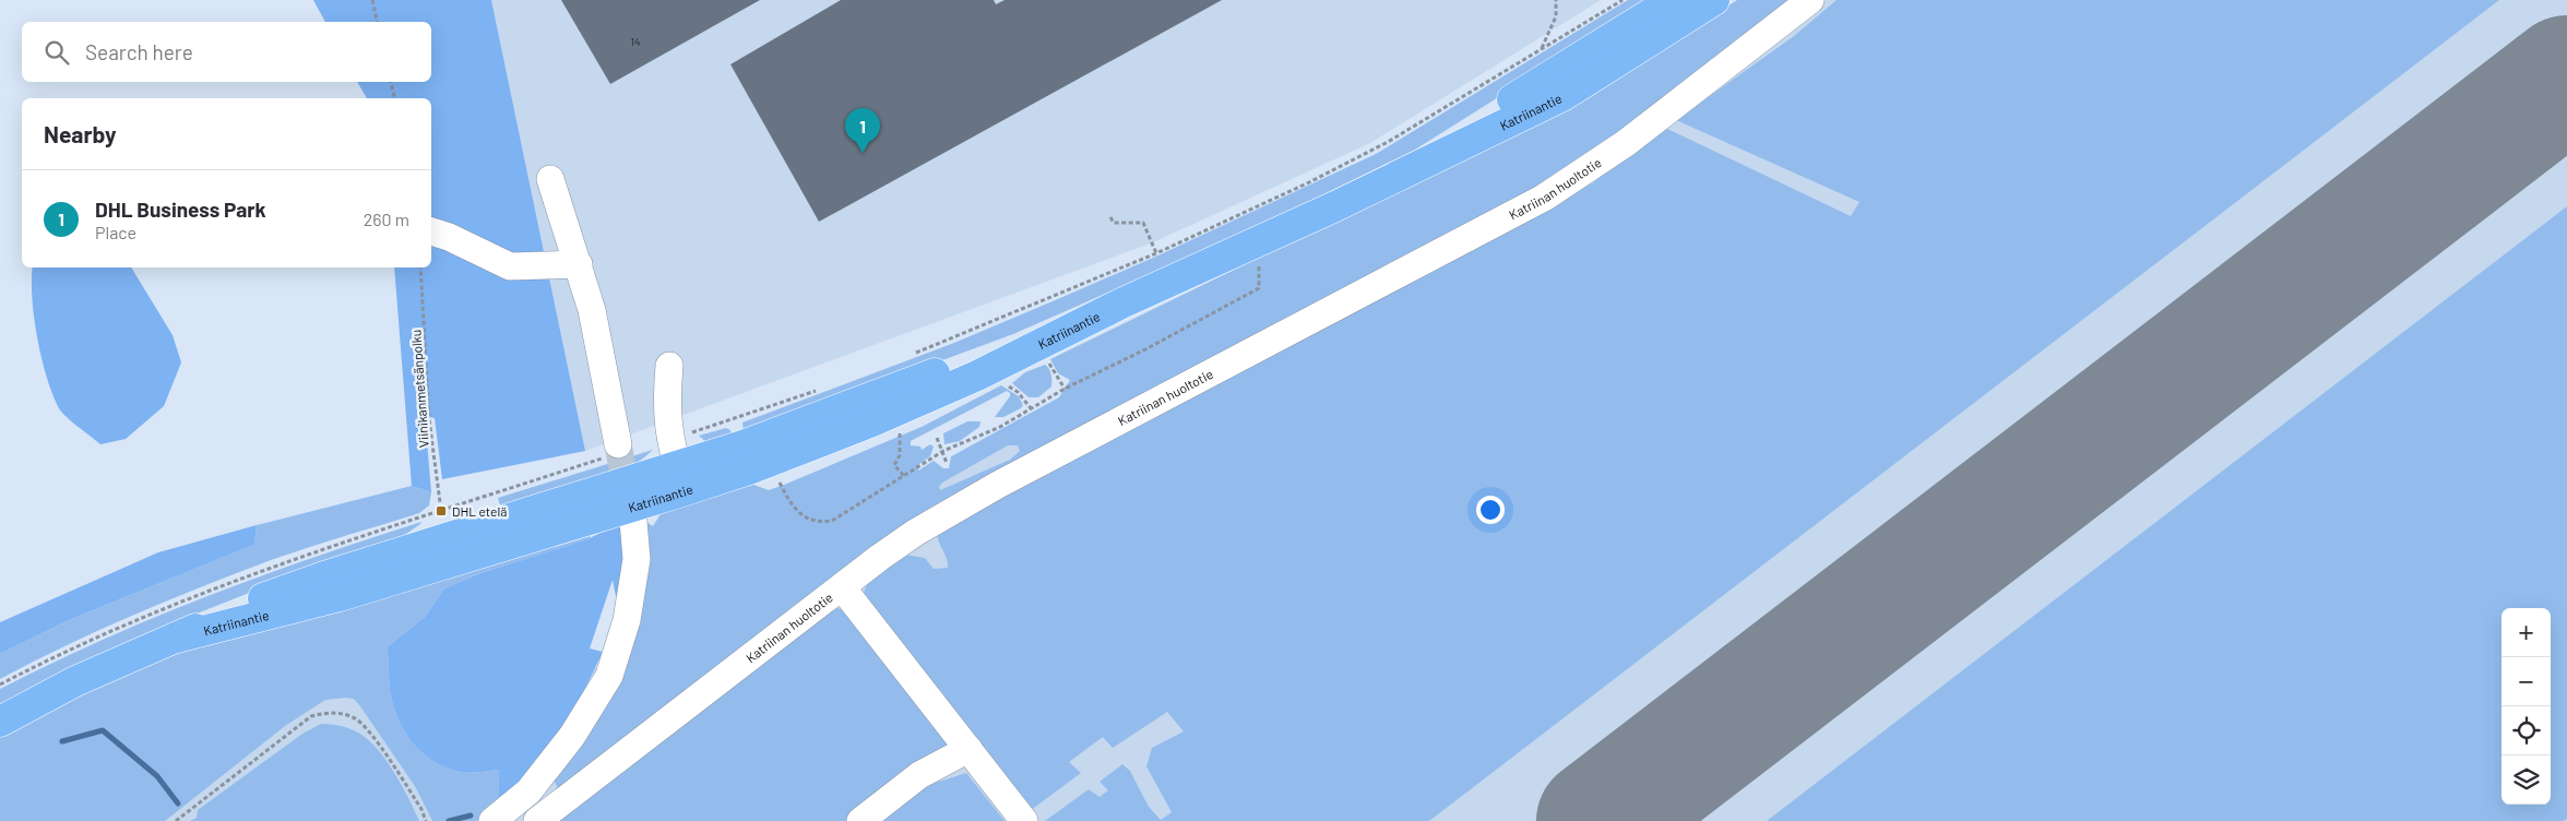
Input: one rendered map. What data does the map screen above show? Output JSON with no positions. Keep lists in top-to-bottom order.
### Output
{
  "streets": {
    "main road": ["Katriinantie"],
    "lane": ["Katriinan huoltotie"],
    "path": ["Viinikanmetsänpolku"]
  },
  "places": {
    "transit": ["DHL etelä"]
  },
  "house_numbers": ["14"],
  "page": {
    "search": "Search here",
    "heading": "Nearby",
    "pins": "1",
    "list": [
      {
        "mark": "1",
        "name": "DHL Business Park",
        "note": "Place",
        "value": "260 m"
      }
    ],
    "map_buttons": ["+", "−"]
  }
}
